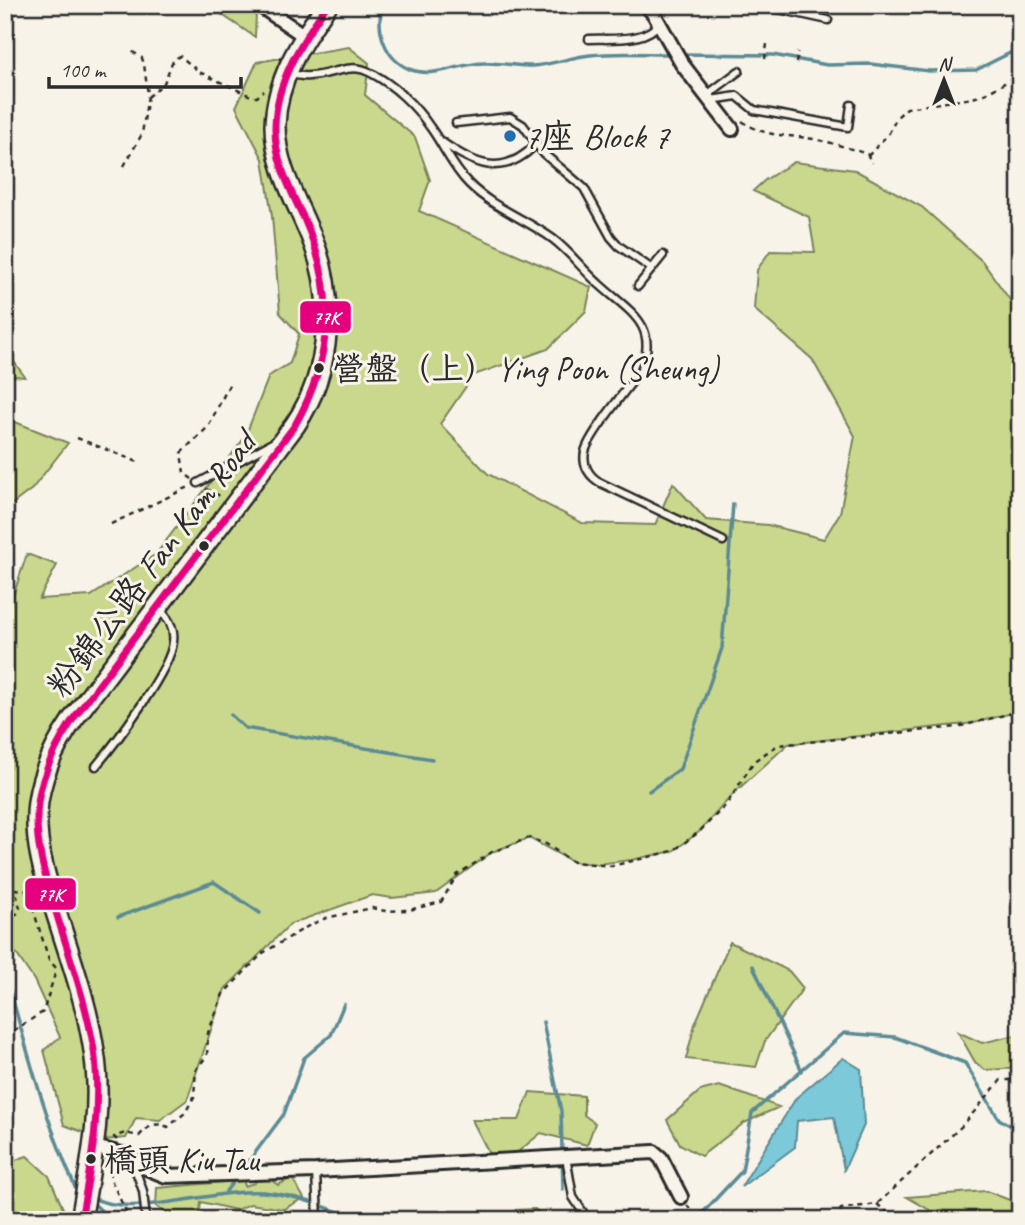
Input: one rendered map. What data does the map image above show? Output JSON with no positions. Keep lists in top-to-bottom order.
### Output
{
  "streets": {
    "main road": ["粉錦公路 Fan Kam Road"]
  },
  "places": ["7座 Block 7", "營盤（上）Ying Poon (Sheung)", "橋頭 Kiu Tau"],
  "lines": ["transit line 77K"],
  "scale_bar": "100 m",
  "north": "top"
}
